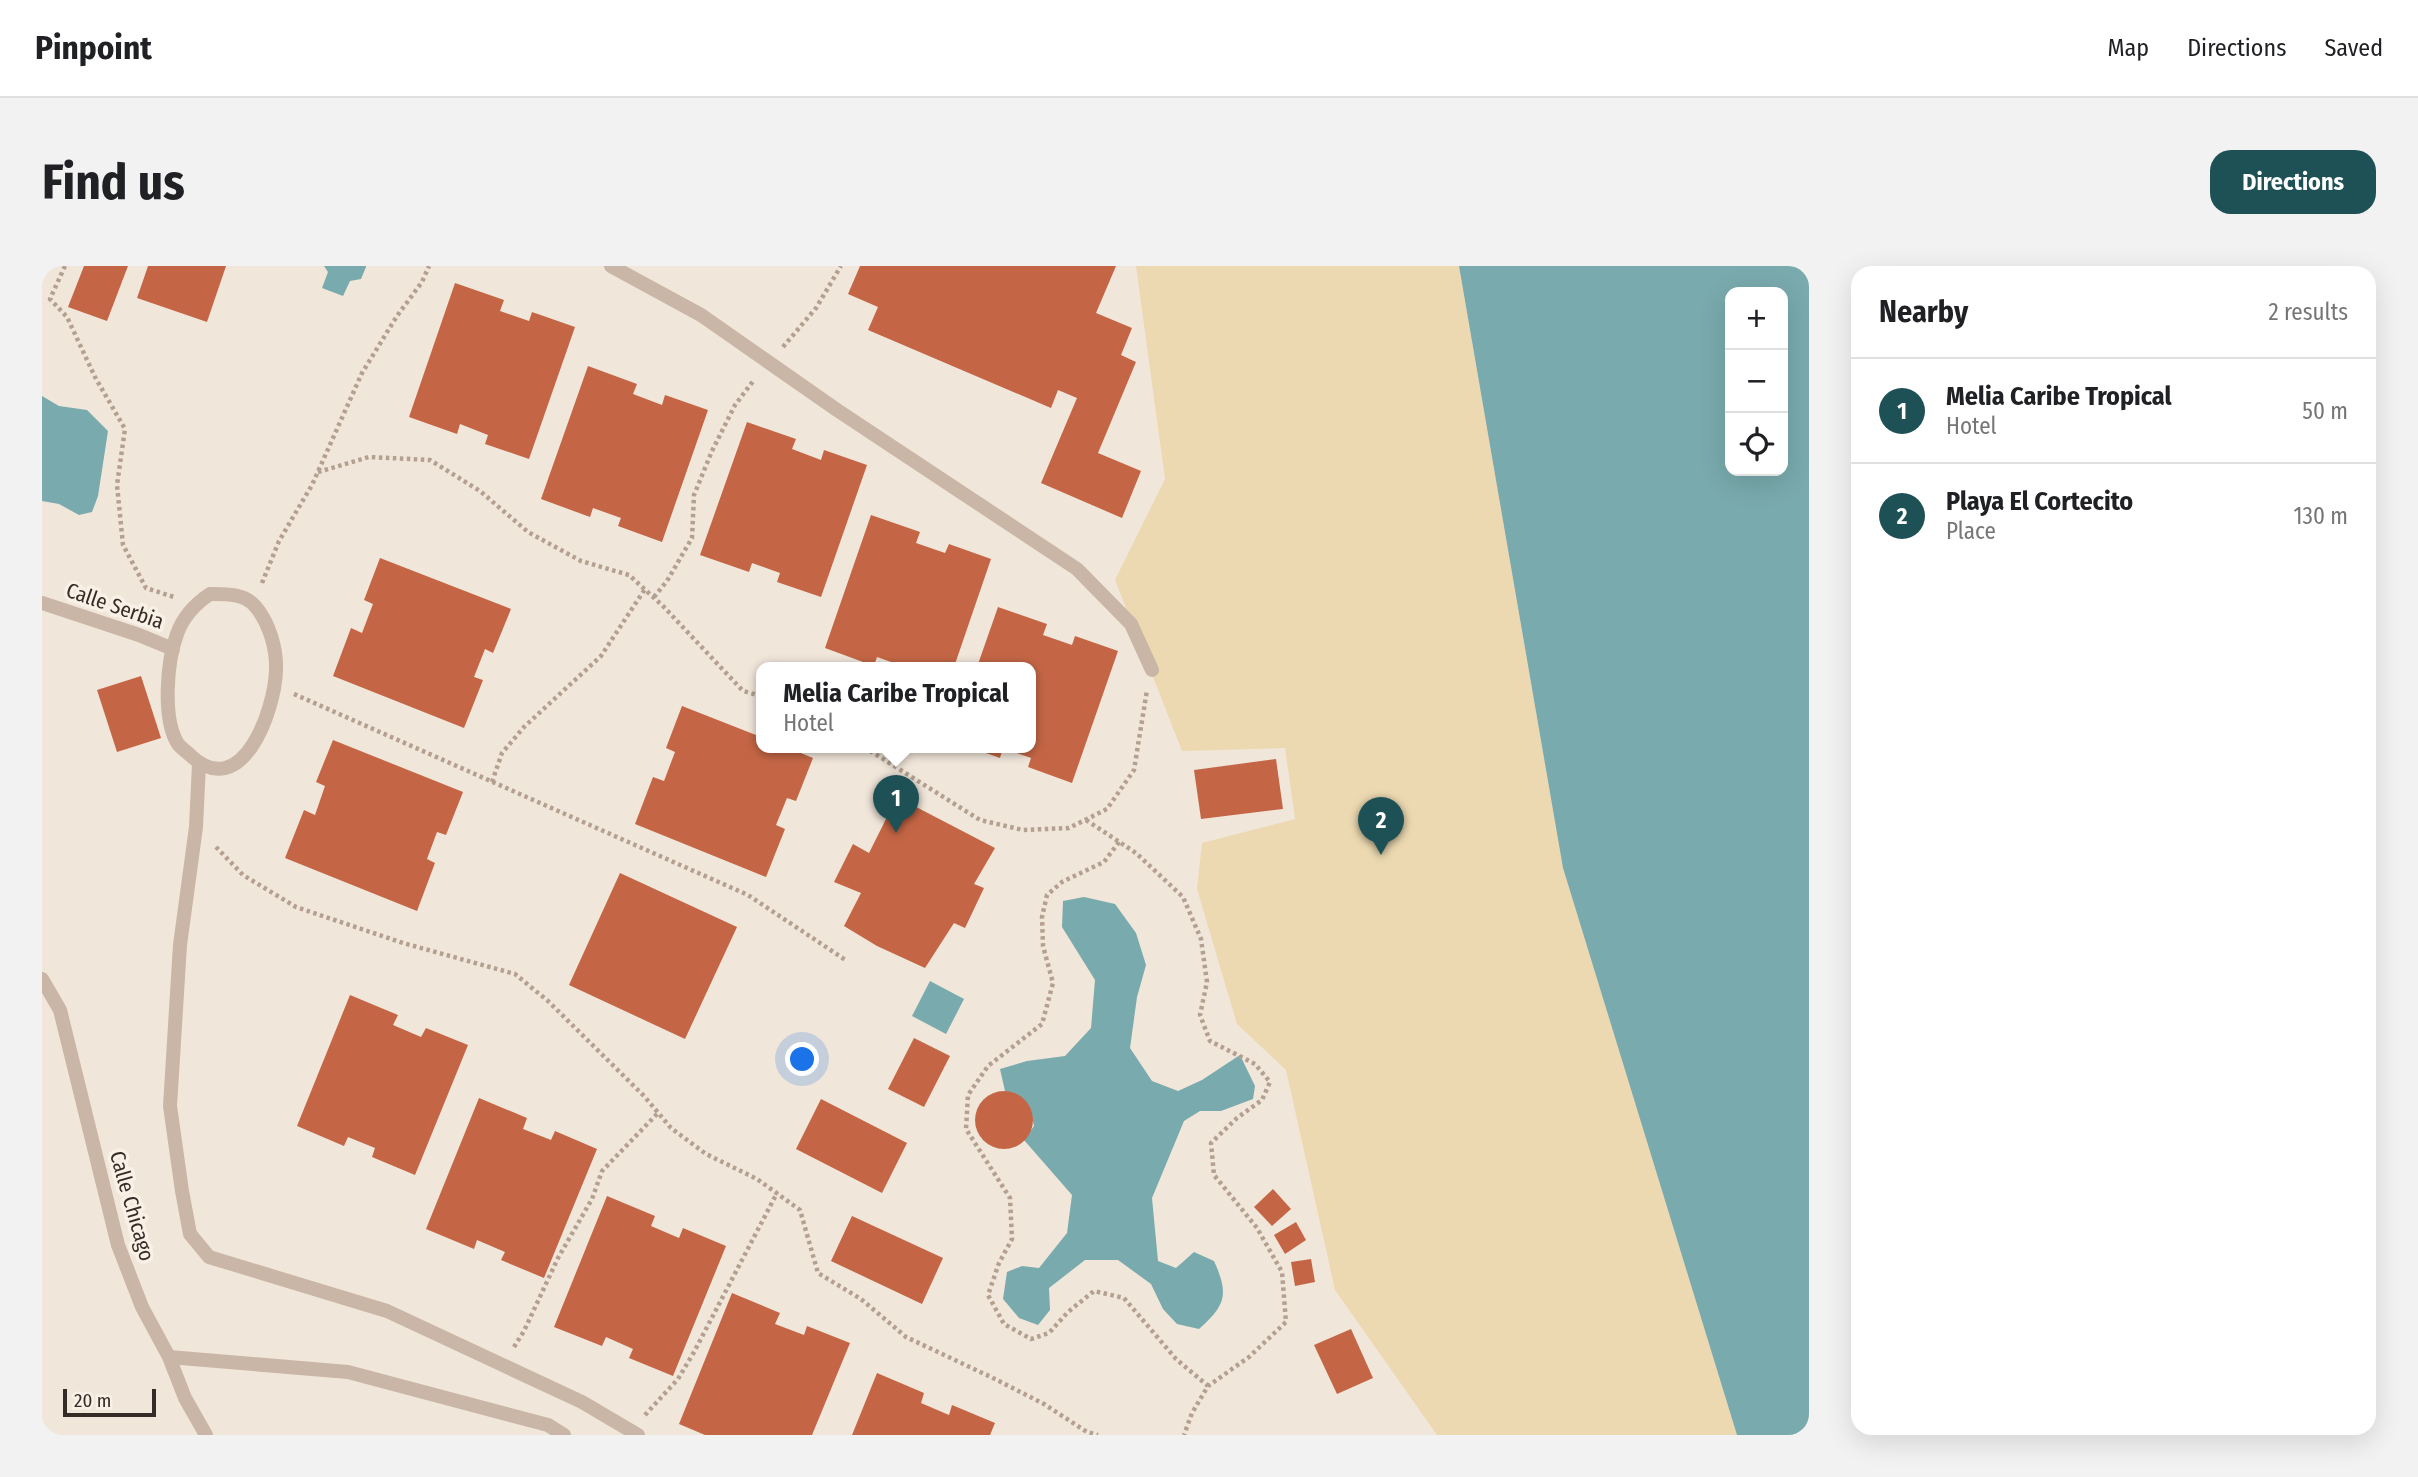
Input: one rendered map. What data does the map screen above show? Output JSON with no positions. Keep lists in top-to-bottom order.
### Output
{
  "streets": {
    "lane": ["Calle Serbia", "Calle Chicago"]
  },
  "scale_bar": "20 m",
  "page": {
    "header": "Pinpoint",
    "nav": ["Map", "Directions", "Saved"],
    "buttons": "Directions",
    "title": "Find us",
    "heading": ["Nearby", "2 results"],
    "map_buttons": ["+", "−"],
    "list": [
      {
        "mark": "1",
        "name": "Melia Caribe Tropical",
        "note": "Hotel",
        "value": "50 m"
      },
      {
        "mark": "2",
        "name": "Playa El Cortecito",
        "note": "Place",
        "value": "130 m"
      }
    ],
    "popup": ["Melia Caribe Tropical", "Hotel"],
    "pins": ["1", "2"],
    "scale": "20 m"
  }
}
